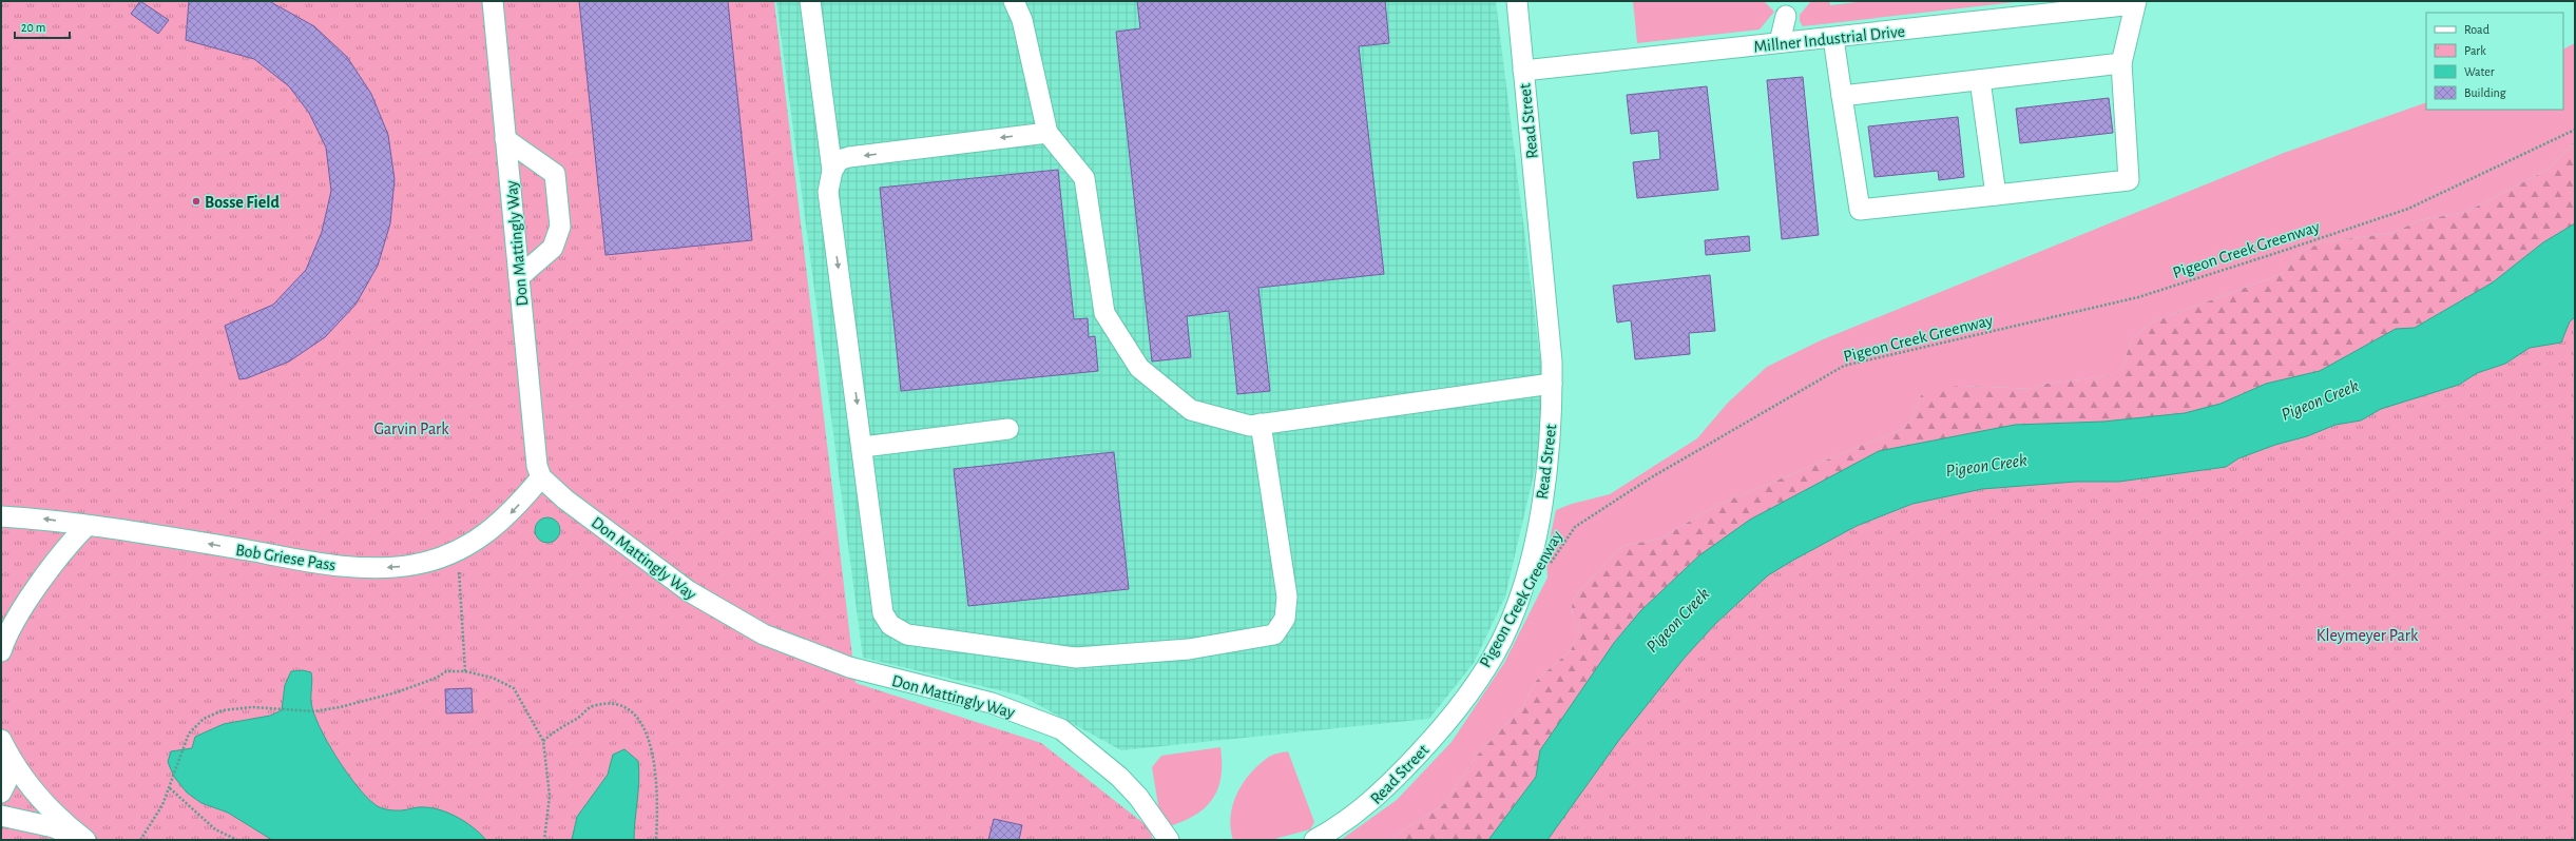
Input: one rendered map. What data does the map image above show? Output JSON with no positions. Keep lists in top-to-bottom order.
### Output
{
  "streets": {
    "street": [
      "Millner Industrial Drive",
      "Read Street",
      "Don Mattingly Way",
      "Bob Griese Pass"
    ],
    "path": ["Pigeon Creek Greenway"]
  },
  "crossings": [
    ["Millner Industrial Drive", "Read Street"],
    ["Don Mattingly Way", "Bob Griese Pass"]
  ],
  "one_way": ["Bob Griese Pass"],
  "water": ["Pigeon Creek"],
  "parks": ["Garvin Park", "Kleymeyer Park"],
  "places": ["Bosse Field"],
  "legend": [
    "Road",
    "Park",
    "Water",
    "Building"
  ],
  "scale_bar": "20 m"
}
